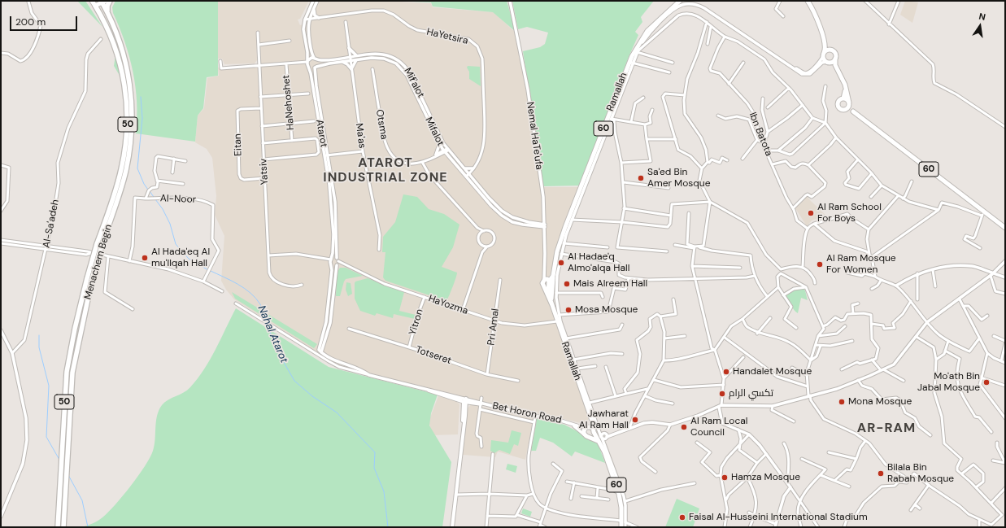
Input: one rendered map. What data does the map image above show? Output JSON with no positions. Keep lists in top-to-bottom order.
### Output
{
  "streets": {
    "highway": [
      "Ramallah",
      "50",
      "60",
      "Menachem Begin"
    ],
    "street": [
      "HaYetsira",
      "Mif'alot",
      "HaNehoshet",
      "Otsma",
      "Mifalot",
      "Atarot",
      "Ibn Batota",
      "Ma'as",
      "Nemal HaTe'ufa",
      "Eitan",
      "Yatsiv",
      "Al-Noor",
      "Al-Sa'adeh",
      "HaYozma",
      "Yitron",
      "Pri Amal",
      "Totseret",
      "Bet Horon Road"
    ]
  },
  "crossings": [
    ["HaYetsira", "Mifalot"],
    ["Mif'alot", "Otsma"],
    ["Mif'alot", "Mifalot"],
    ["Mif'alot", "Atarot"],
    ["Mif'alot", "Ma'as"],
    ["Ramallah", "60"],
    ["Ramallah", "Nemal HaTe'ufa"],
    ["Ramallah", "HaYozma"],
    ["Otsma", "Mifalot"],
    ["Mifalot", "Nemal HaTe'ufa"],
    ["Atarot", "HaYozma"],
    ["Eitan", "Yatsiv"],
    ["HaYozma", "Yitron"],
    ["HaYozma", "Pri Amal"],
    ["Yitron", "Totseret"],
    ["Pri Amal", "Totseret"]
  ],
  "districts": ["ATAROT INDUSTRIAL ZONE", "AR-RAM"],
  "water": ["Nahal Atarot"],
  "places": [
    "Sa'ed Bin Amer Mosque",
    "Al Ram School For Boys",
    "Al Hada'eq Al mu'llqah Hall",
    "Al Hadae'q Almo'alqa Hall",
    "Al Ram Mosque For Women",
    "Mais Alreem Hall",
    "Mosa Mosque",
    "Handalet Mosque",
    "Mo'ath Bin Jabal Mosque",
    "تكسي الرام",
    "Mona Mosque",
    "Jawharat Al Ram Hall",
    "Al Ram Local Council",
    "Bilala Bin Rabah Mosque",
    "Hamza Mosque",
    "Faisal Al-Husseini International Stadium"
  ],
  "scale_bar": "200 m",
  "north": "top"
}
